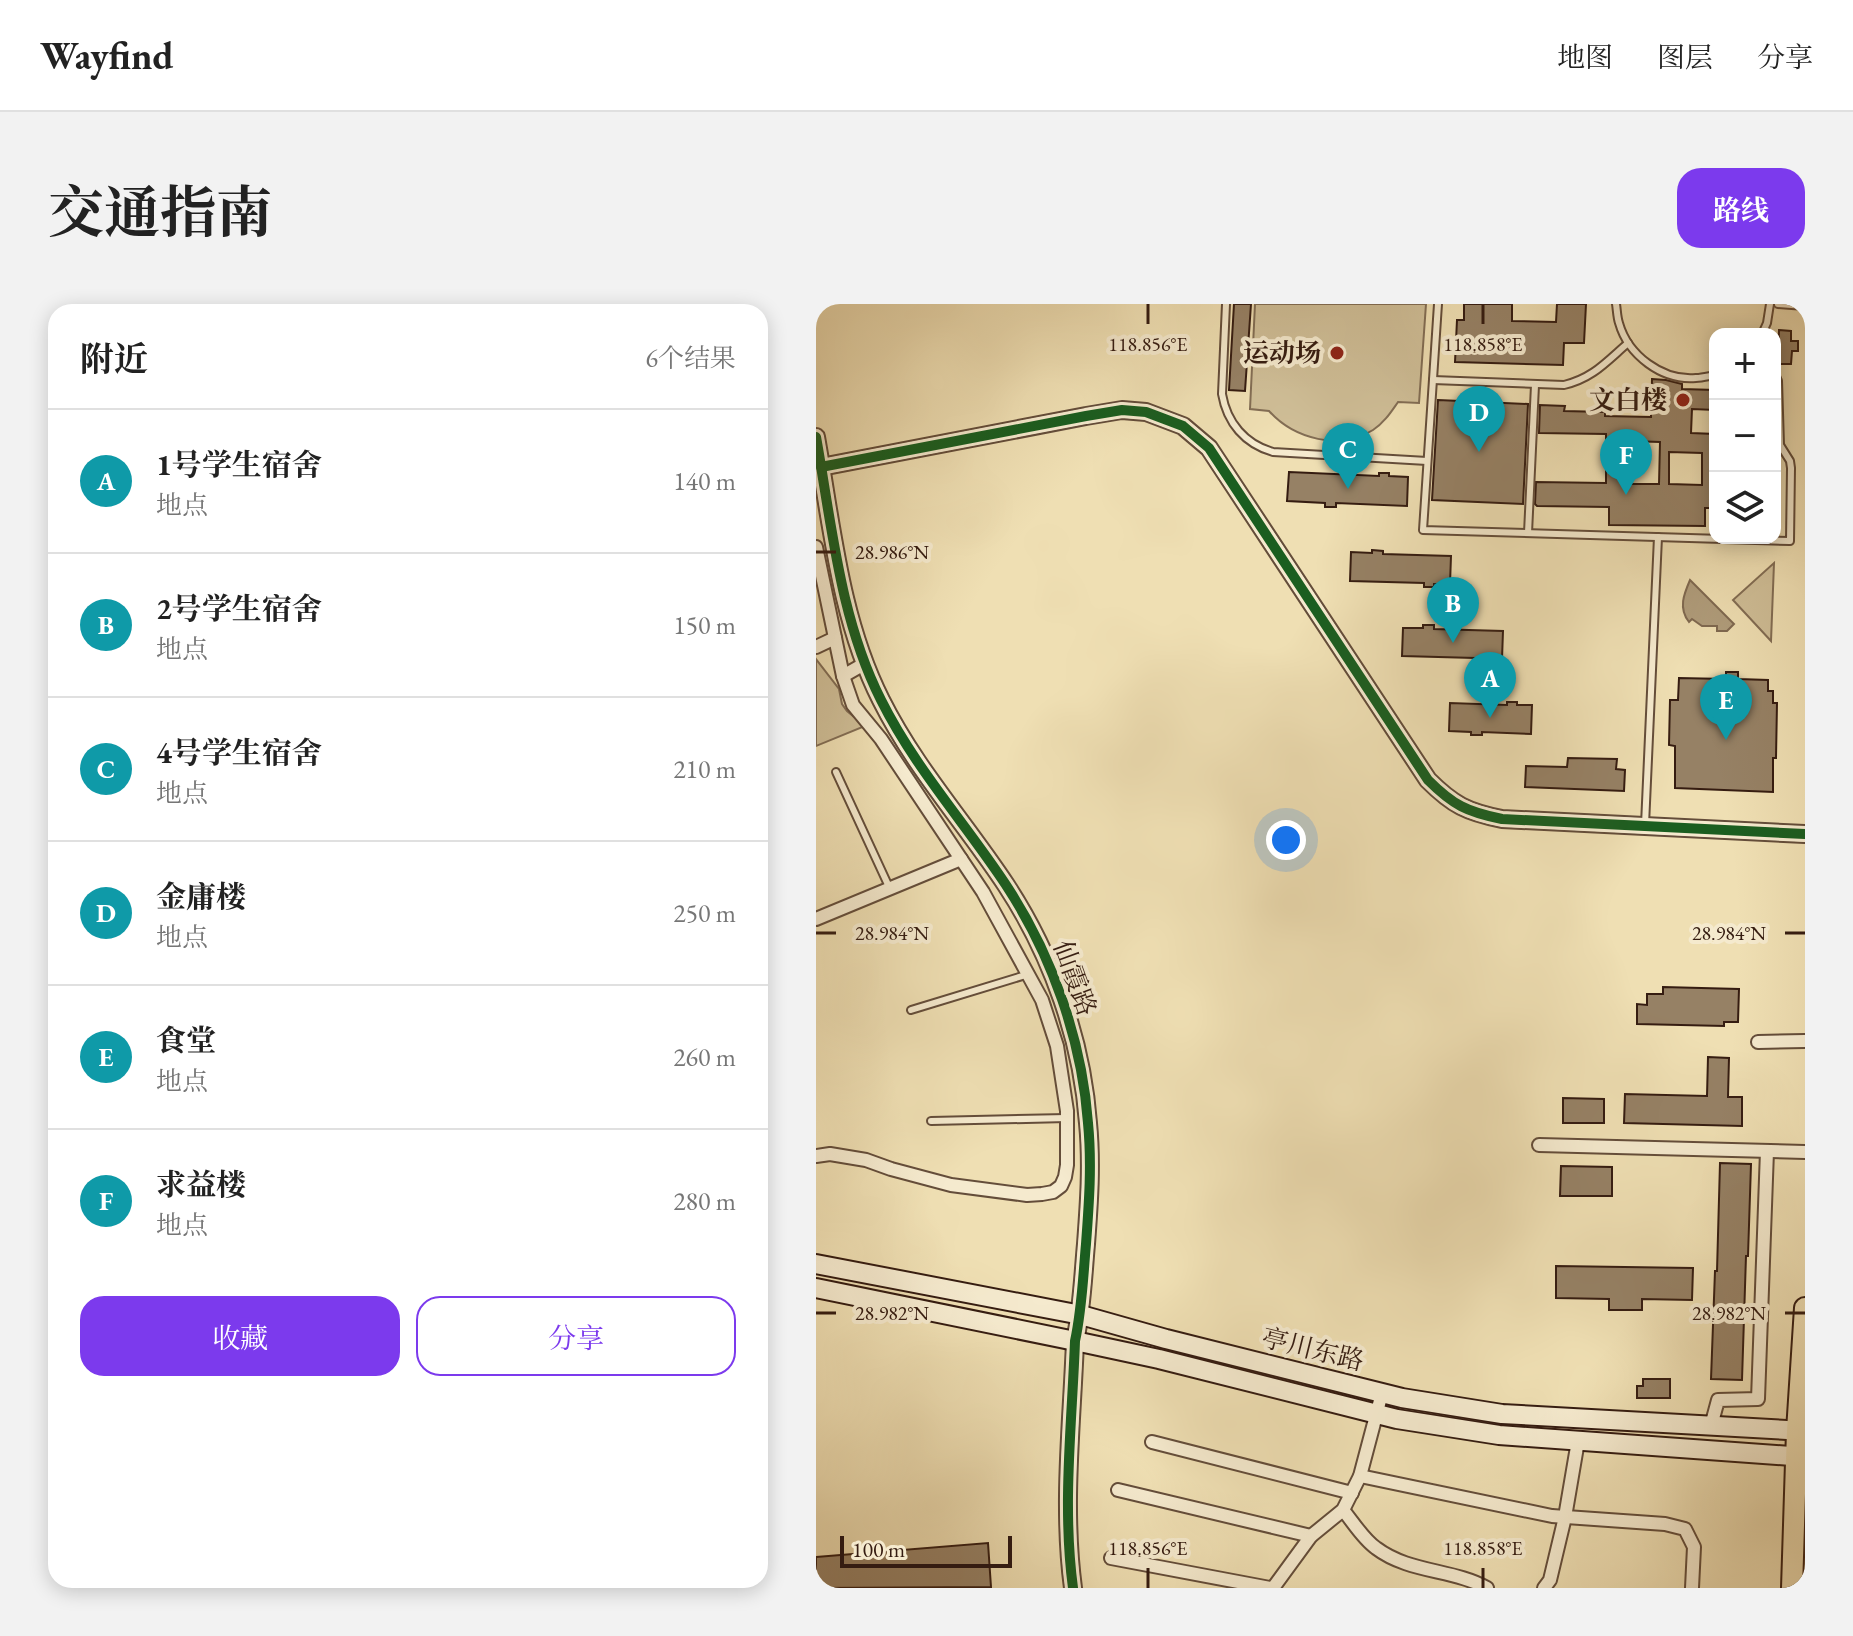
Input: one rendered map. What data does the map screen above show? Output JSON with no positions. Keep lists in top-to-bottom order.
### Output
{
  "streets": {
    "main road": ["亭川东路"],
    "street": ["仙霞路"]
  },
  "crossings": [
    ["仙霞路", "亭川东路"]
  ],
  "places": ["运动场", "文白楼"],
  "scale_bar": "100 m",
  "page": {
    "header": "Wayfind",
    "nav": ["地图", "图层", "分享"],
    "title": "交通指南",
    "buttons": [
      "路线",
      ["收藏", "分享"]
    ],
    "heading": ["附近", "6个结果"],
    "map_buttons": ["+", "−"],
    "pins": [
      "D",
      "C",
      "F",
      "B",
      "A",
      "E"
    ],
    "list": [
      {
        "mark": "A",
        "name": "1号学生宿舍",
        "note": "地点",
        "value": "140 m"
      },
      {
        "mark": "B",
        "name": "2号学生宿舍",
        "note": "地点",
        "value": "150 m"
      },
      {
        "mark": "C",
        "name": "4号学生宿舍",
        "note": "地点",
        "value": "210 m"
      },
      {
        "mark": "D",
        "name": "金庸楼",
        "note": "地点",
        "value": "250 m"
      },
      {
        "mark": "E",
        "name": "食堂",
        "note": "地点",
        "value": "260 m"
      },
      {
        "mark": "F",
        "name": "求益楼",
        "note": "地点",
        "value": "280 m"
      }
    ],
    "scale": "100 m"
  },
  "coordinates": [
    "118.856°E",
    "118.858°E",
    "28.986°N",
    "28.984°N",
    "28.982°N"
  ]
}
